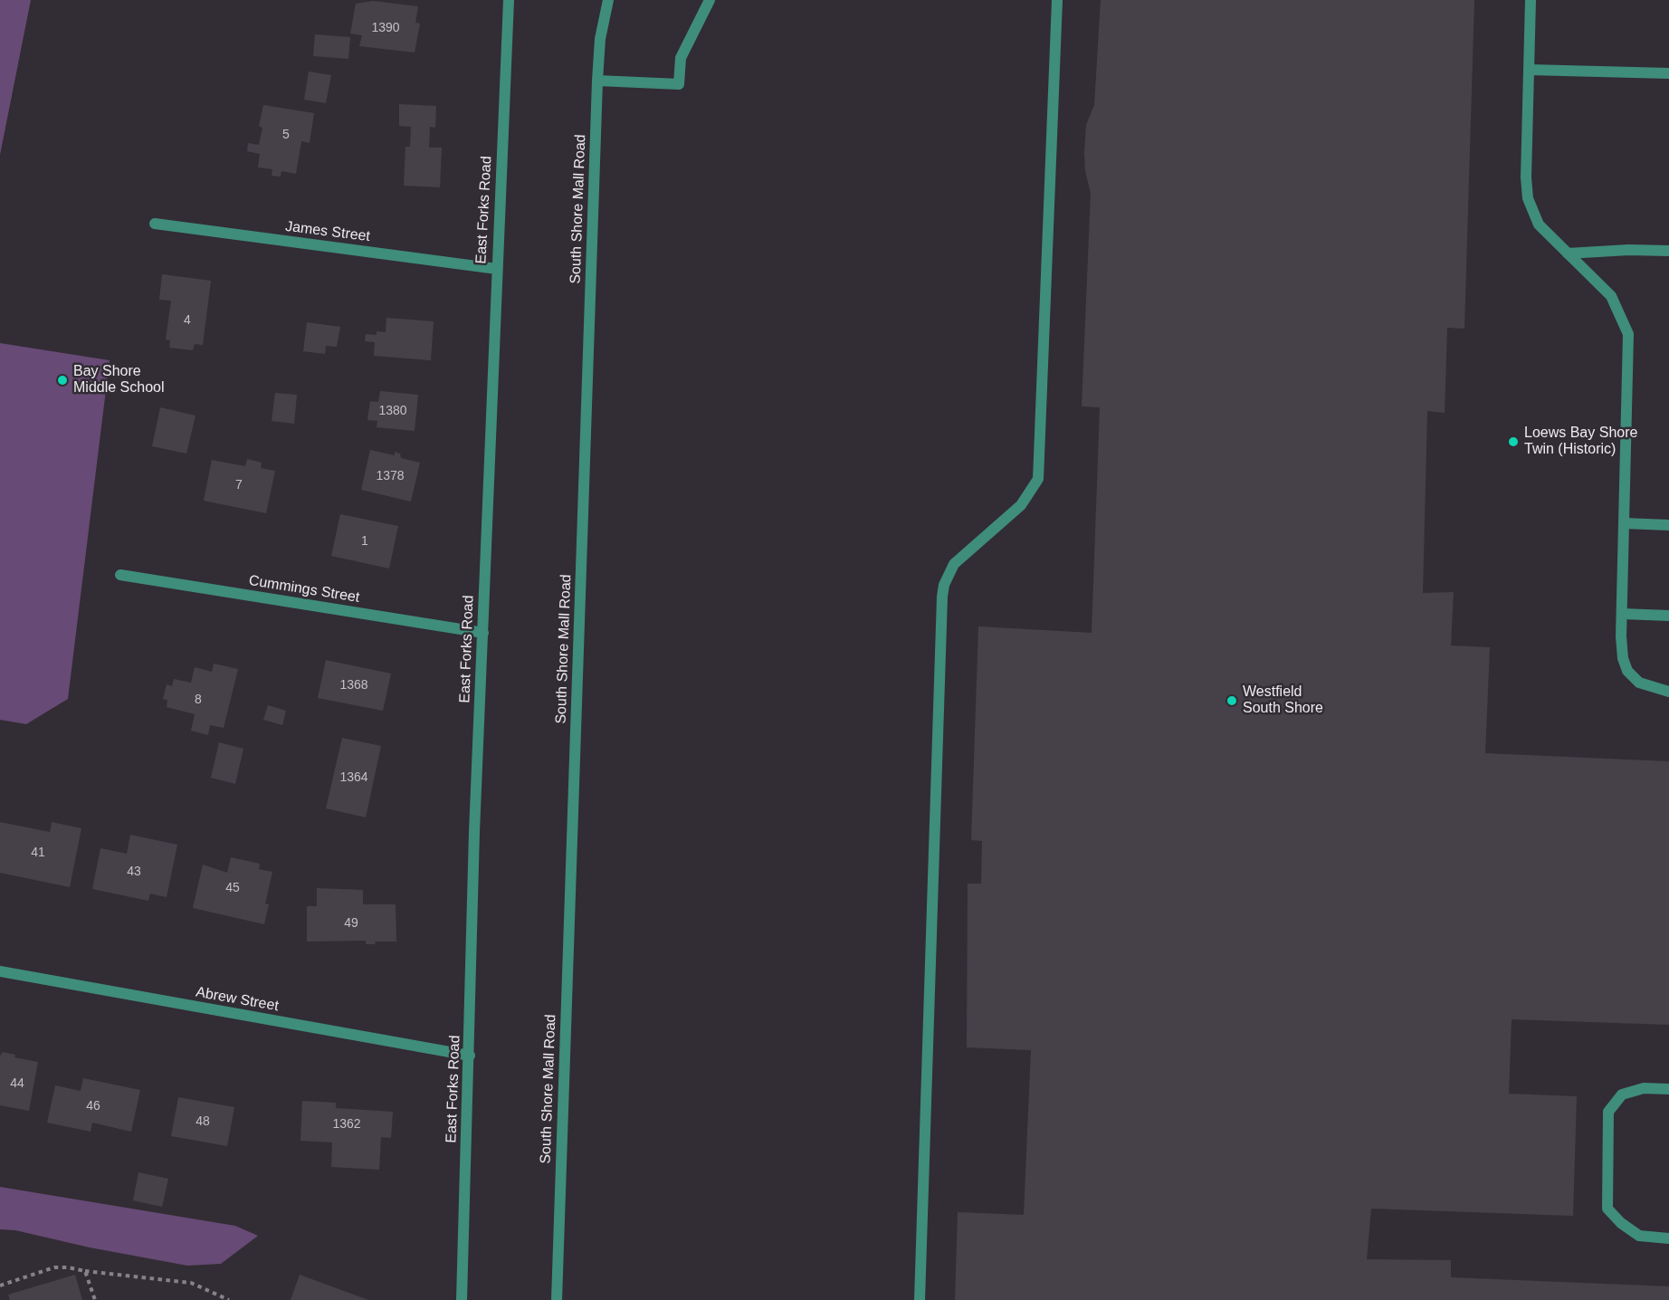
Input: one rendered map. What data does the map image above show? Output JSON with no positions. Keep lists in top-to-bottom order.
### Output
{
  "streets": {
    "street": [
      "South Shore Mall Road",
      "East Forks Road",
      "James Street",
      "Cummings Street",
      "Abrew Street"
    ]
  },
  "crossings": [
    ["East Forks Road", "James Street"],
    ["East Forks Road", "Cummings Street"],
    ["East Forks Road", "Abrew Street"]
  ],
  "places": ["Bay Shore Middle School", "Loews Bay Shore Twin (Historic)", "Westfield South Shore"],
  "house_numbers": [
    "1390",
    "5",
    "4",
    "1380",
    "1378",
    "7",
    "1",
    "1368",
    "8",
    "1364",
    "41",
    "43",
    "45",
    "49",
    "44",
    "46",
    "48",
    "1362"
  ]
}
